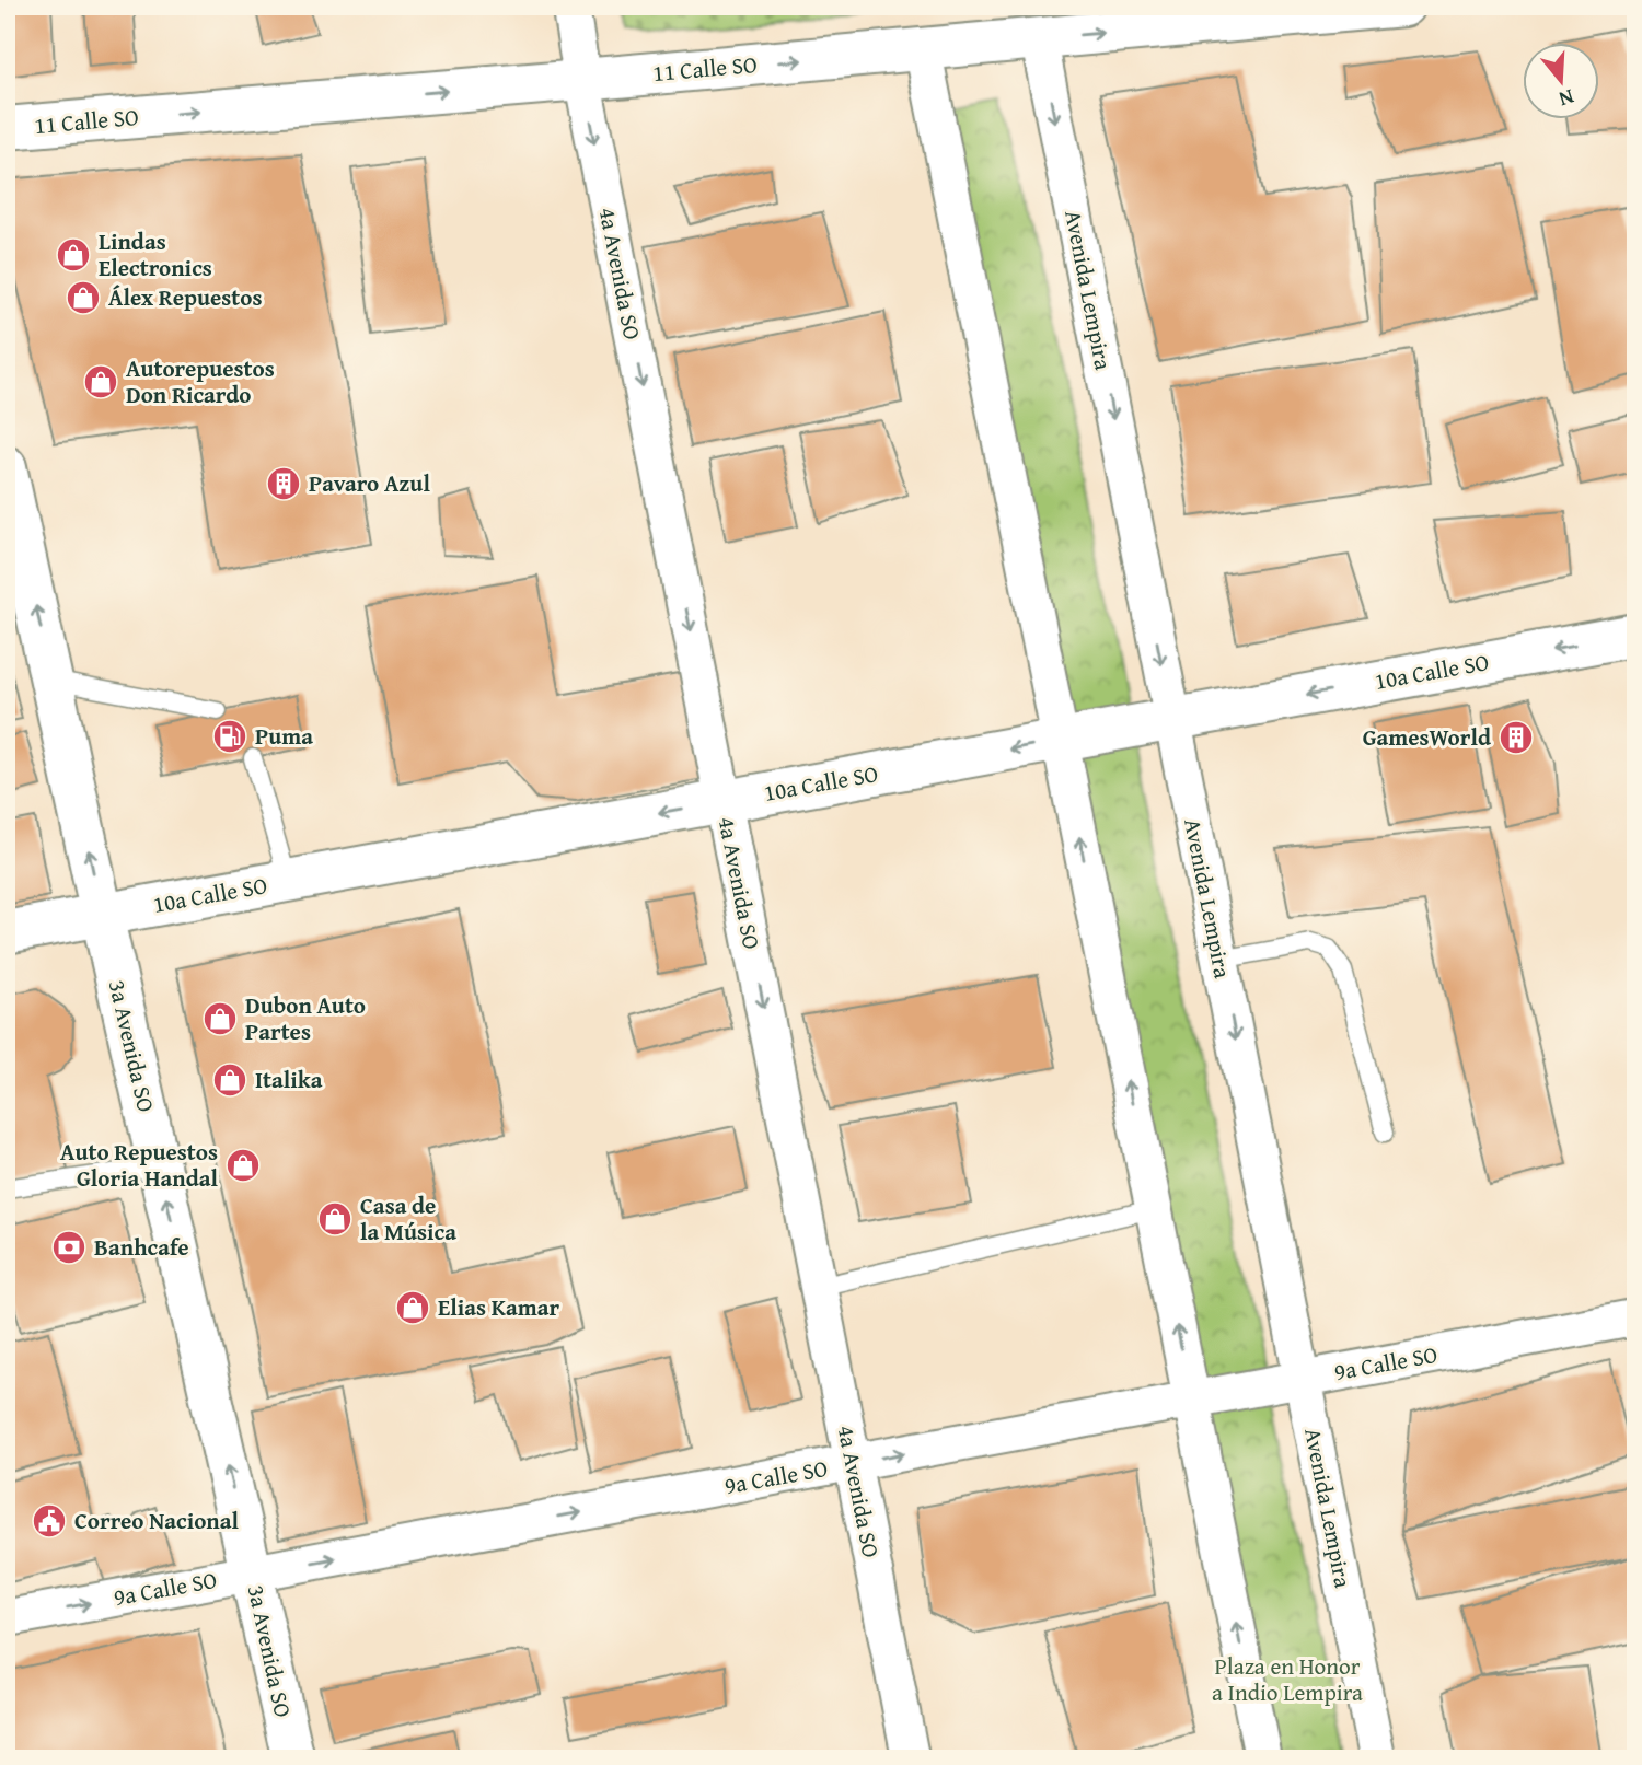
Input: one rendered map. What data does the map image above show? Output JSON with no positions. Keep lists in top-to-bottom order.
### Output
{
  "streets": {
    "street": [
      "11 Calle SO",
      "4a Avenida SO",
      "Avenida Lempira",
      "10a Calle SO",
      "3a Avenida SO",
      "9a Calle SO"
    ]
  },
  "crossings": [
    ["11 Calle SO", "4a Avenida SO"],
    ["11 Calle SO", "Avenida Lempira"],
    ["4a Avenida SO", "10a Calle SO"],
    ["4a Avenida SO", "9a Calle SO"],
    ["Avenida Lempira", "10a Calle SO"],
    ["Avenida Lempira", "9a Calle SO"],
    ["10a Calle SO", "3a Avenida SO"],
    ["3a Avenida SO", "9a Calle SO"]
  ],
  "one_way": [
    "11 Calle SO",
    "4a Avenida SO",
    "10a Calle SO",
    "3a Avenida SO",
    "9a Calle SO"
  ],
  "parks": ["Plaza en Honor a Indio Lempira"],
  "places": {
    "shop": [
      "Lindas Electronics",
      "Álex Repuestos",
      "Autorepuestos Don Ricardo",
      "Dubon Auto Partes",
      "Italika",
      "Auto Repuestos Gloria Handal",
      "Casa de la Música",
      "Elias Kamar"
    ],
    "building": ["Pavaro Azul", "GamesWorld"],
    "fuel station": ["Puma"],
    "bank": ["Banhcafe"],
    "public building": ["Correo Nacional"]
  },
  "north": "bottom"
}
